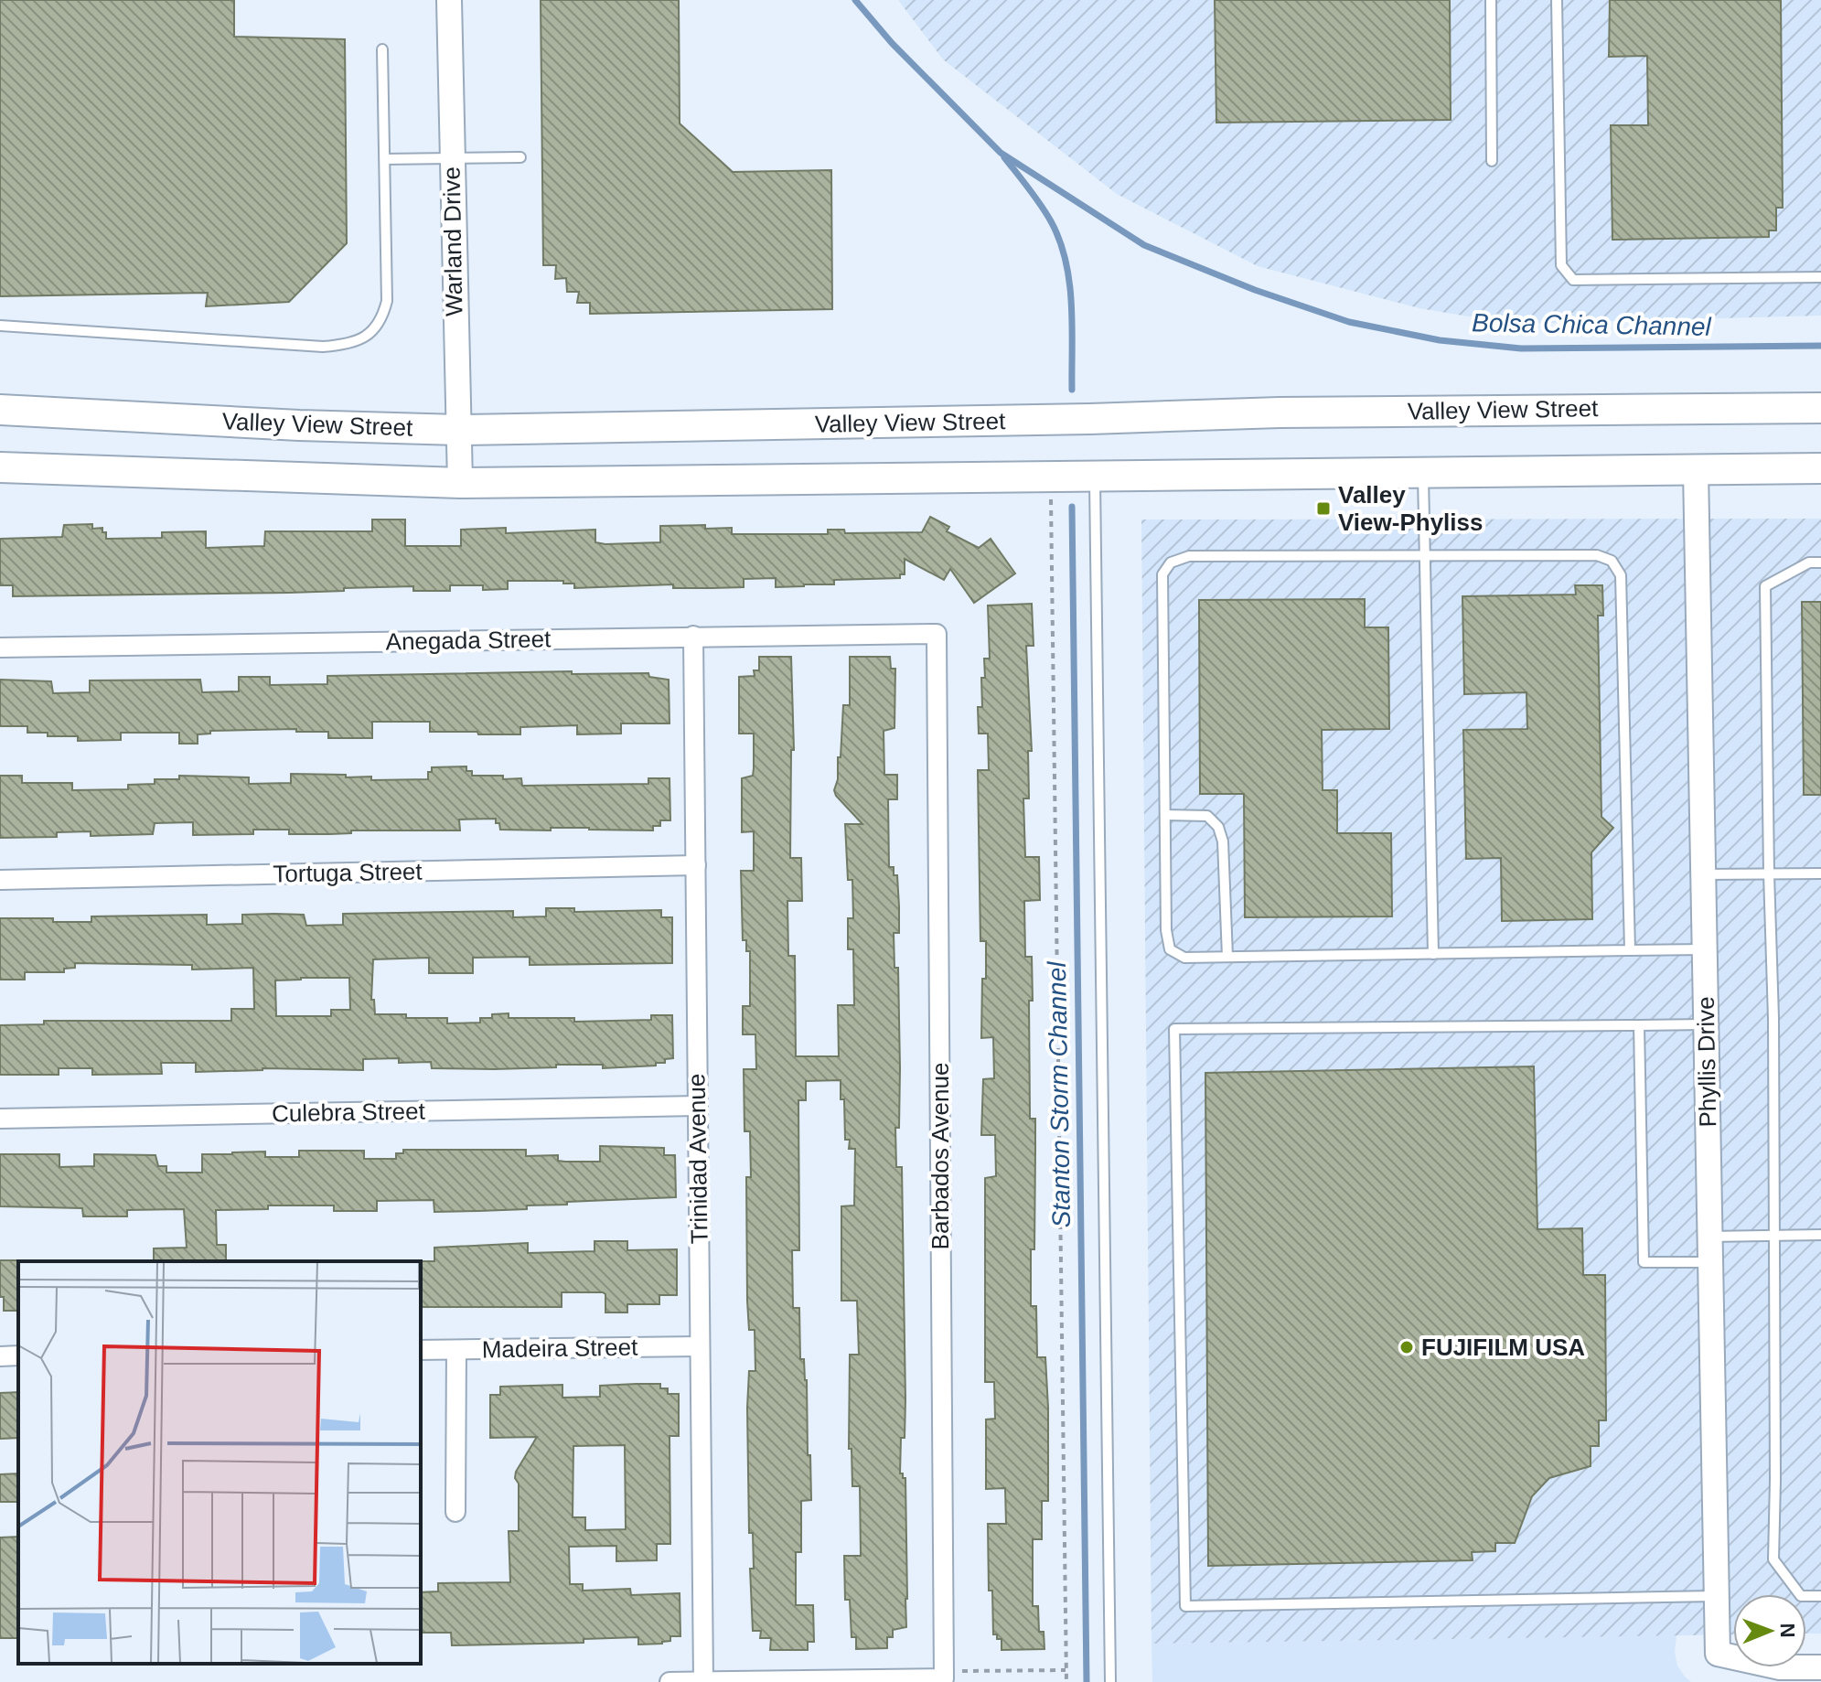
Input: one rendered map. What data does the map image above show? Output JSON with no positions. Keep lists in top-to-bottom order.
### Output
{
  "streets": {
    "main road": ["Valley View Street"],
    "street": [
      "Warland Drive",
      "Anegada Street",
      "Tortuga Street",
      "Phyllis Drive",
      "Culebra Street",
      "Barbados Avenue",
      "Trinidad Avenue",
      "Madeira Street"
    ]
  },
  "crossings": [
    ["Warland Drive", "Valley View Street"],
    ["Anegada Street", "Barbados Avenue"],
    ["Anegada Street", "Trinidad Avenue"],
    ["Tortuga Street", "Trinidad Avenue"],
    ["Culebra Street", "Trinidad Avenue"],
    ["Trinidad Avenue", "Madeira Street"]
  ],
  "water": ["Bolsa Chica Channel", "Stanton Storm Channel"],
  "places": {
    "transit": ["Valley View-Phyliss"],
    "other": ["FUJIFILM USA"]
  },
  "north": "right"
}
